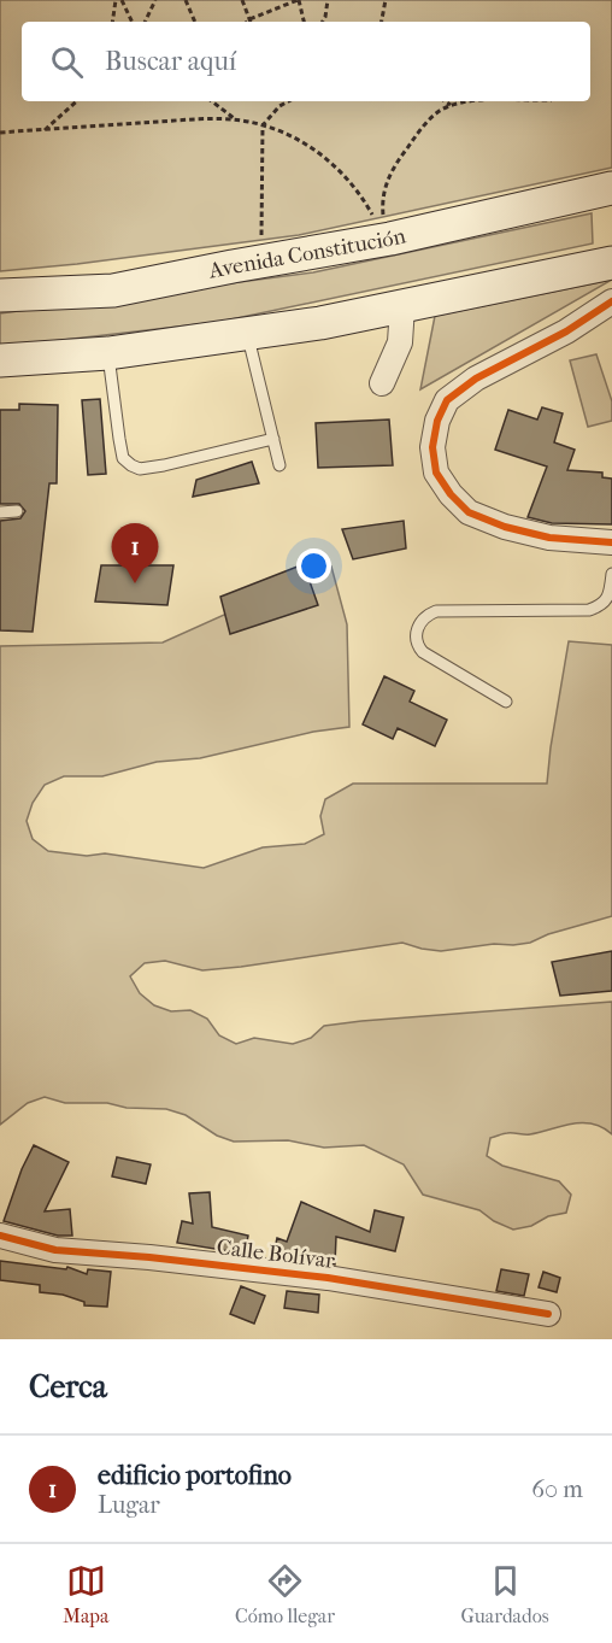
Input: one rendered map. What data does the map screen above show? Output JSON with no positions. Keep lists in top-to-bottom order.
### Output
{
  "streets": {
    "main road": ["Avenida Constitución"],
    "street": ["Calle Bolívar"]
  },
  "page": {
    "search": "Buscar aquí",
    "pins": "1",
    "heading": "Cerca",
    "list": [
      {
        "mark": "1",
        "name": "edificio portofino",
        "note": "Lugar",
        "value": "60 m"
      }
    ],
    "nav": ["Mapa", "Cómo llegar", "Guardados"]
  }
}
